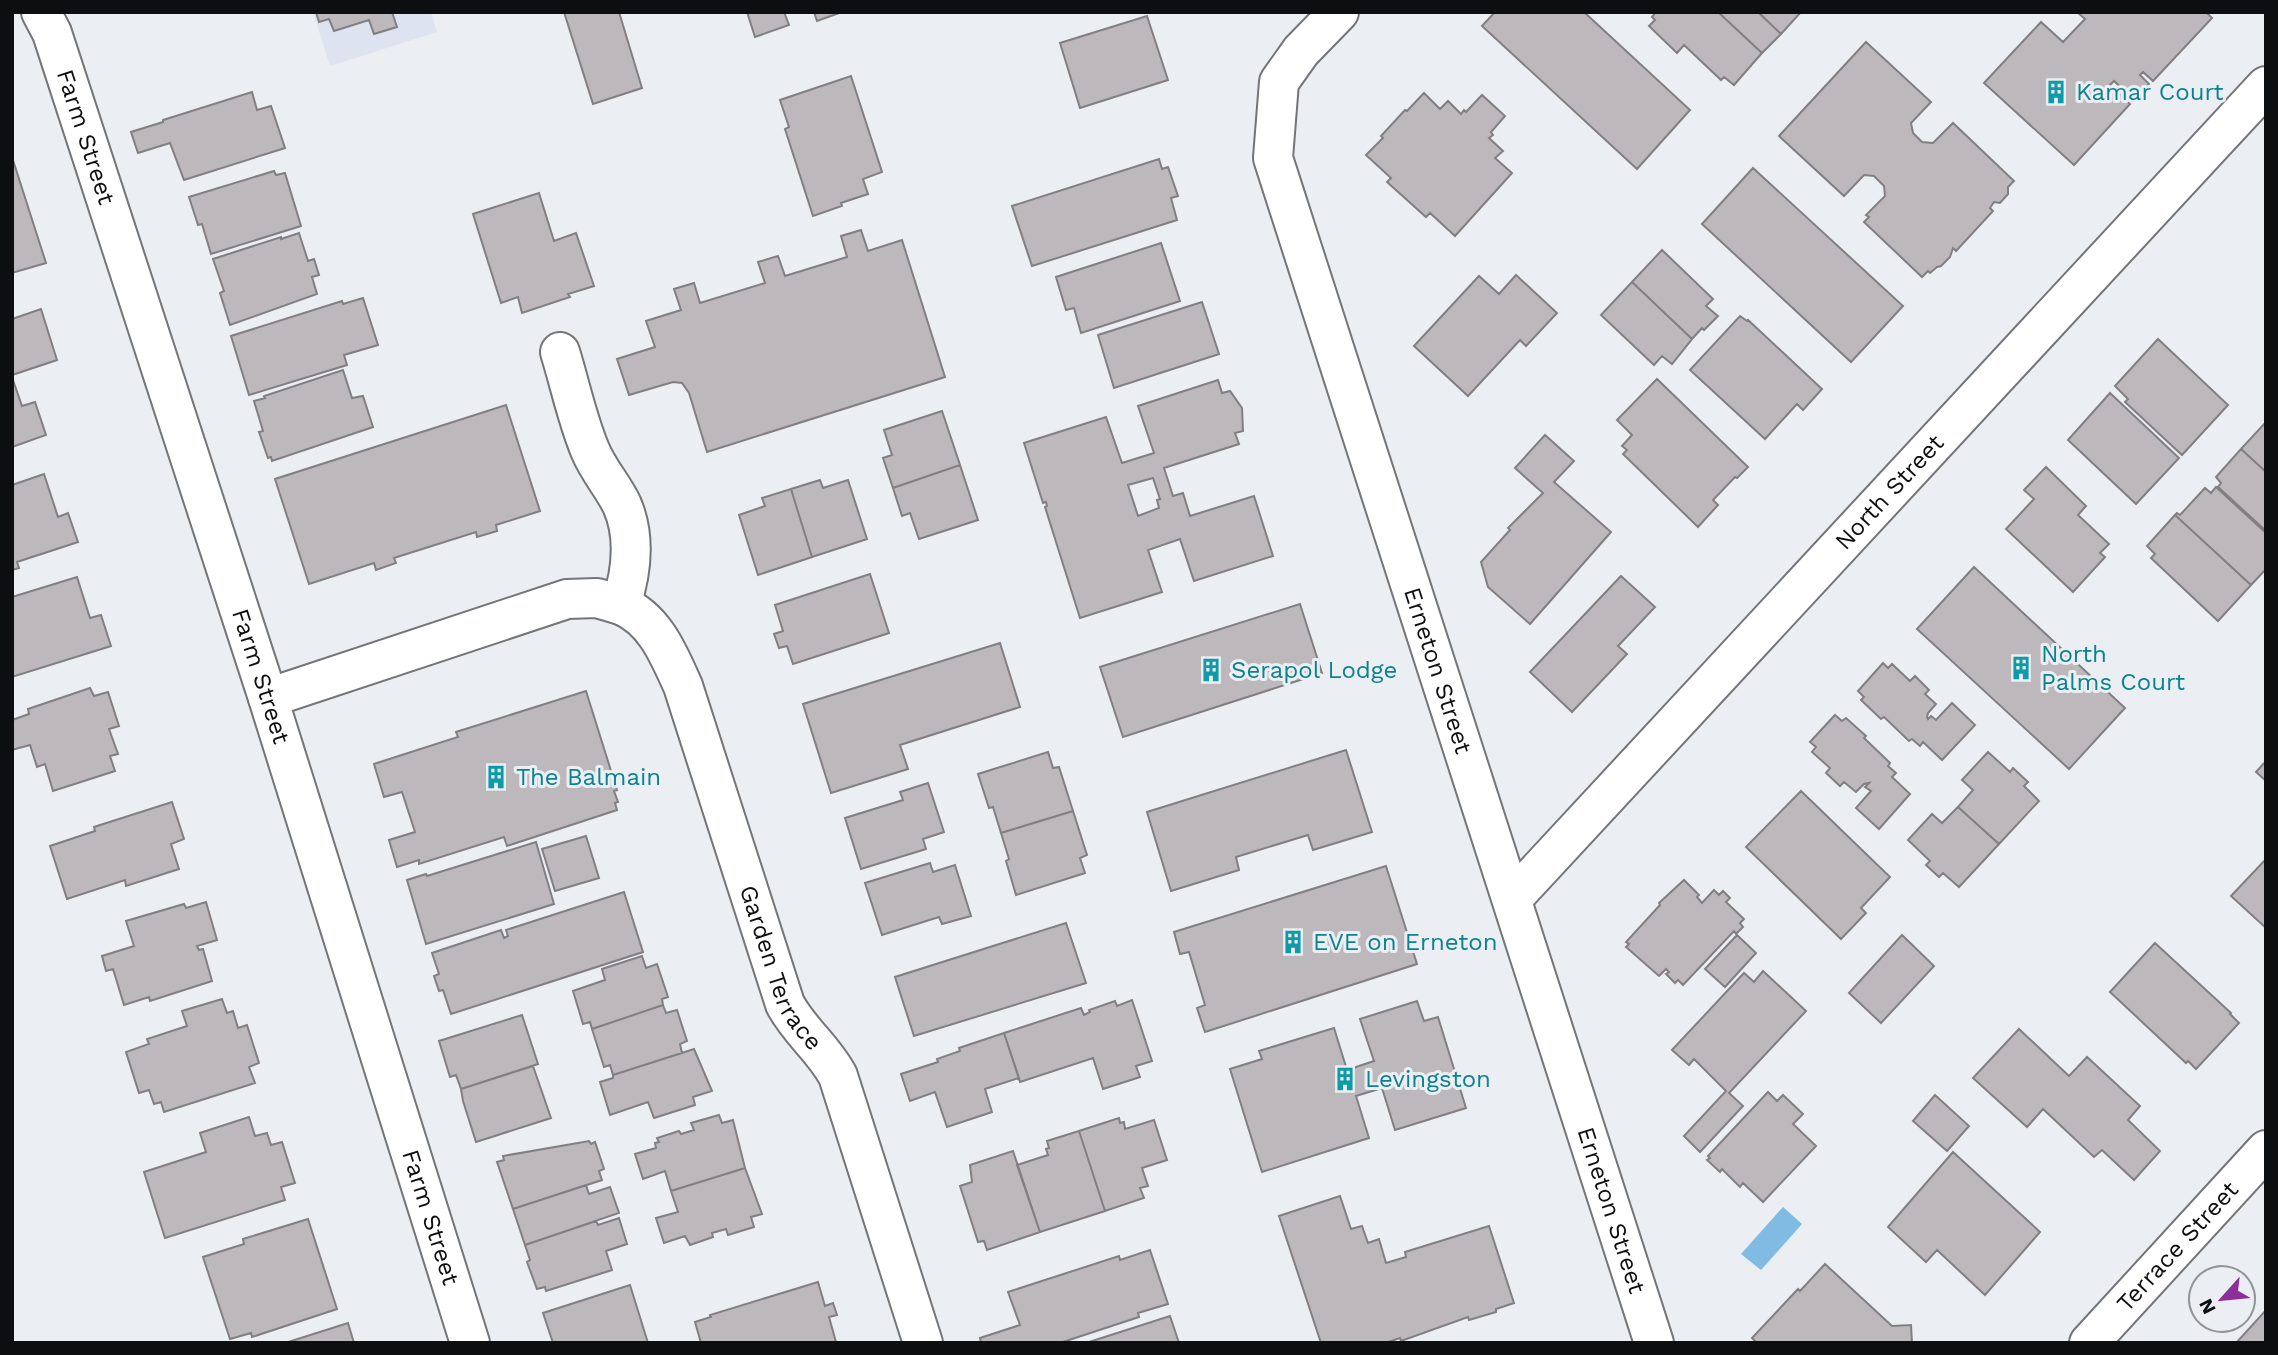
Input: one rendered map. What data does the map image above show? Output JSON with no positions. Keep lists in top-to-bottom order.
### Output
{
  "streets": {
    "street": [
      "Farm Street",
      "North Street",
      "Erneton Street",
      "Garden Terrace",
      "Terrace Street"
    ]
  },
  "crossings": [
    ["Farm Street", "Garden Terrace"],
    ["North Street", "Erneton Street"]
  ],
  "places": {
    "building": [
      "Kamar Court",
      "North Palms Court",
      "Serapol Lodge",
      "The Balmain",
      "EVE on Erneton",
      "Levingston"
    ]
  },
  "north": "bottom left"
}
